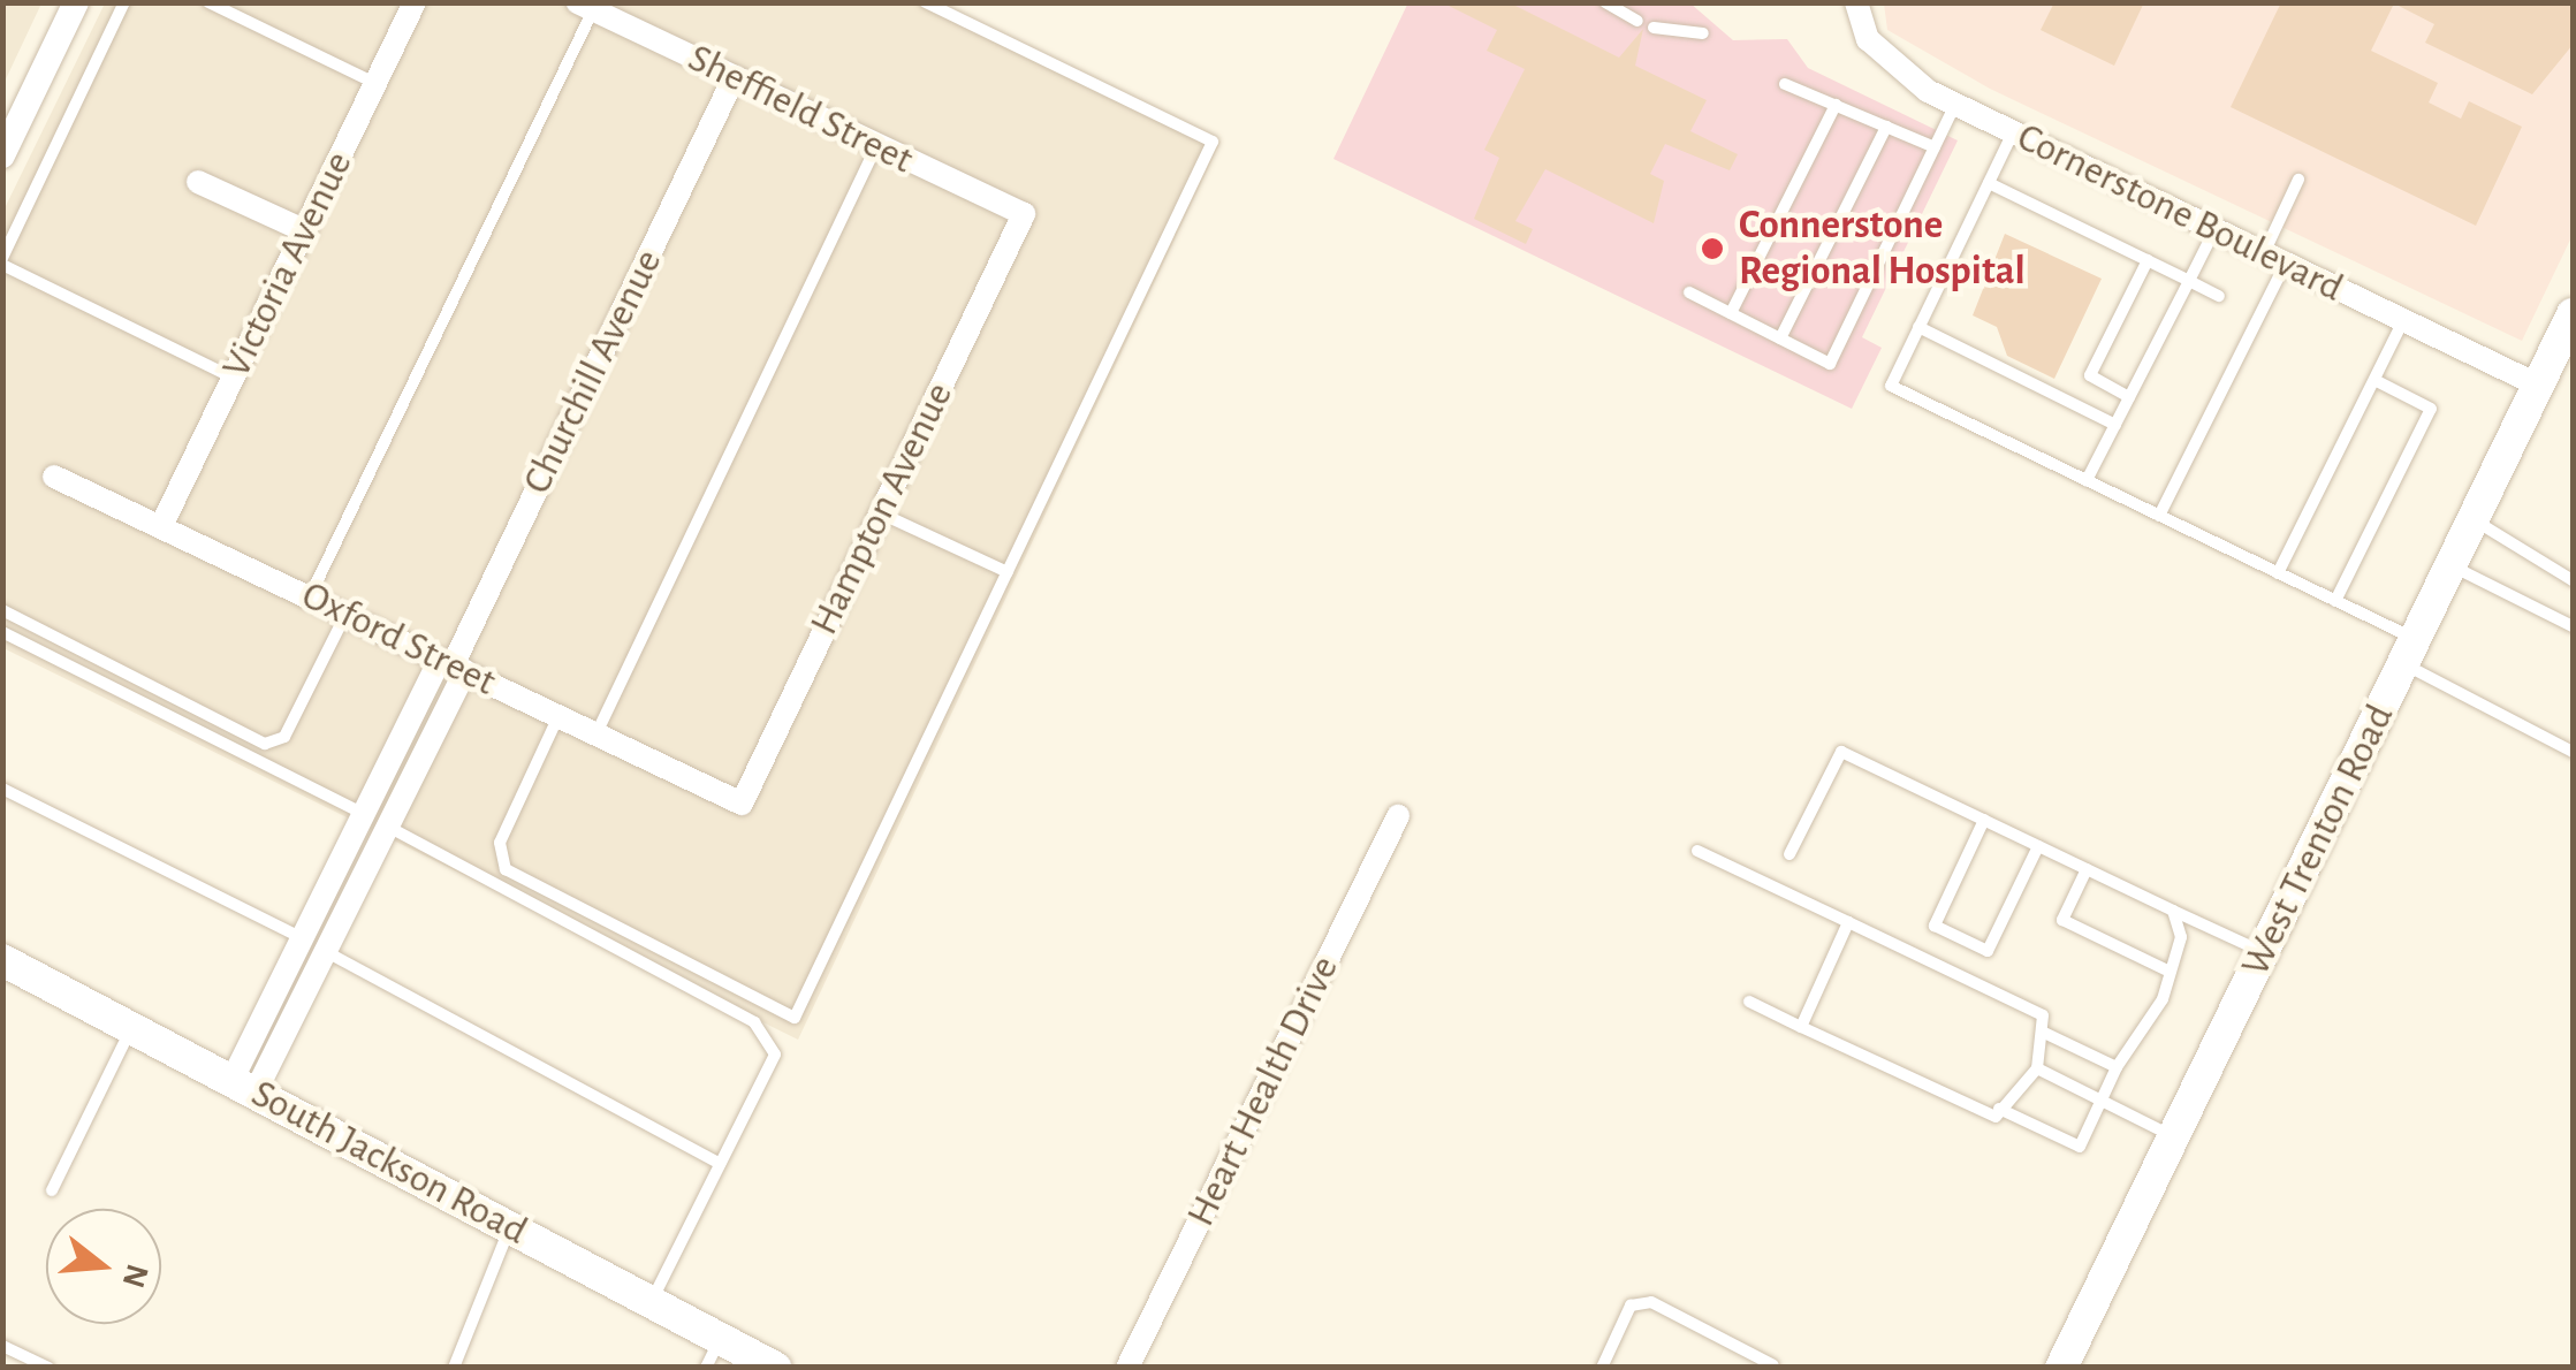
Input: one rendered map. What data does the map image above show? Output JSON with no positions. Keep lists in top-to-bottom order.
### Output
{
  "streets": {
    "main road": ["West Trenton Road", "South Jackson Road"],
    "street": [
      "Sheffield Street",
      "Cornerstone Boulevard",
      "Victoria Avenue",
      "Churchill Avenue",
      "Hampton Avenue",
      "Oxford Street",
      "Heart Health Drive"
    ]
  },
  "crossings": [
    ["Sheffield Street", "Churchill Avenue"],
    ["Sheffield Street", "Hampton Avenue"],
    ["Cornerstone Boulevard", "West Trenton Road"],
    ["Victoria Avenue", "Oxford Street"],
    ["Churchill Avenue", "Oxford Street"],
    ["Churchill Avenue", "South Jackson Road"],
    ["Hampton Avenue", "Oxford Street"]
  ],
  "places": ["Connerstone Regional Hospital"],
  "north": "right"
}
